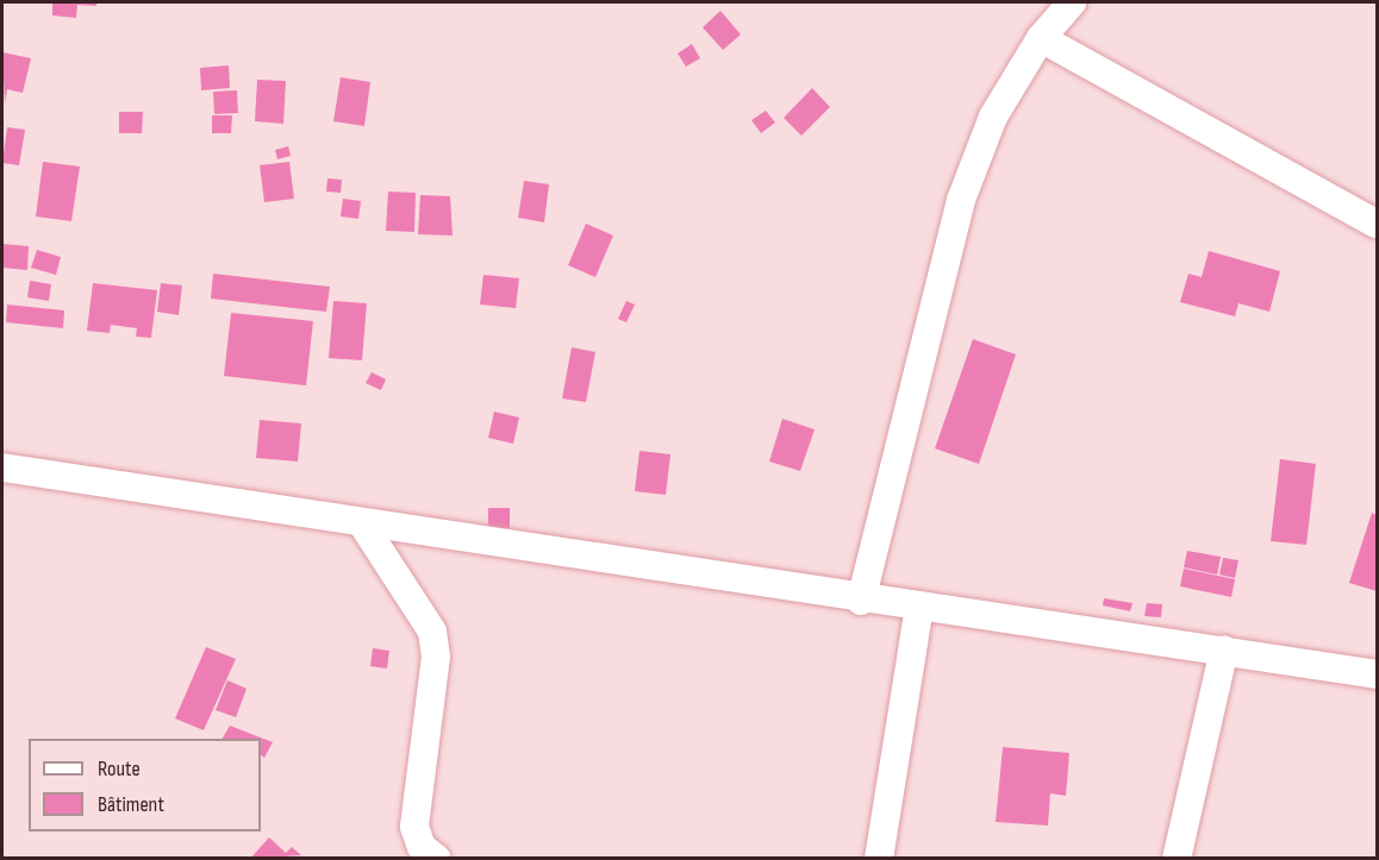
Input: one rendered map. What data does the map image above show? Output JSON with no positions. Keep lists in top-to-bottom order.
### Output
{
  "legend": ["Route", "Bâtiment"]
}
